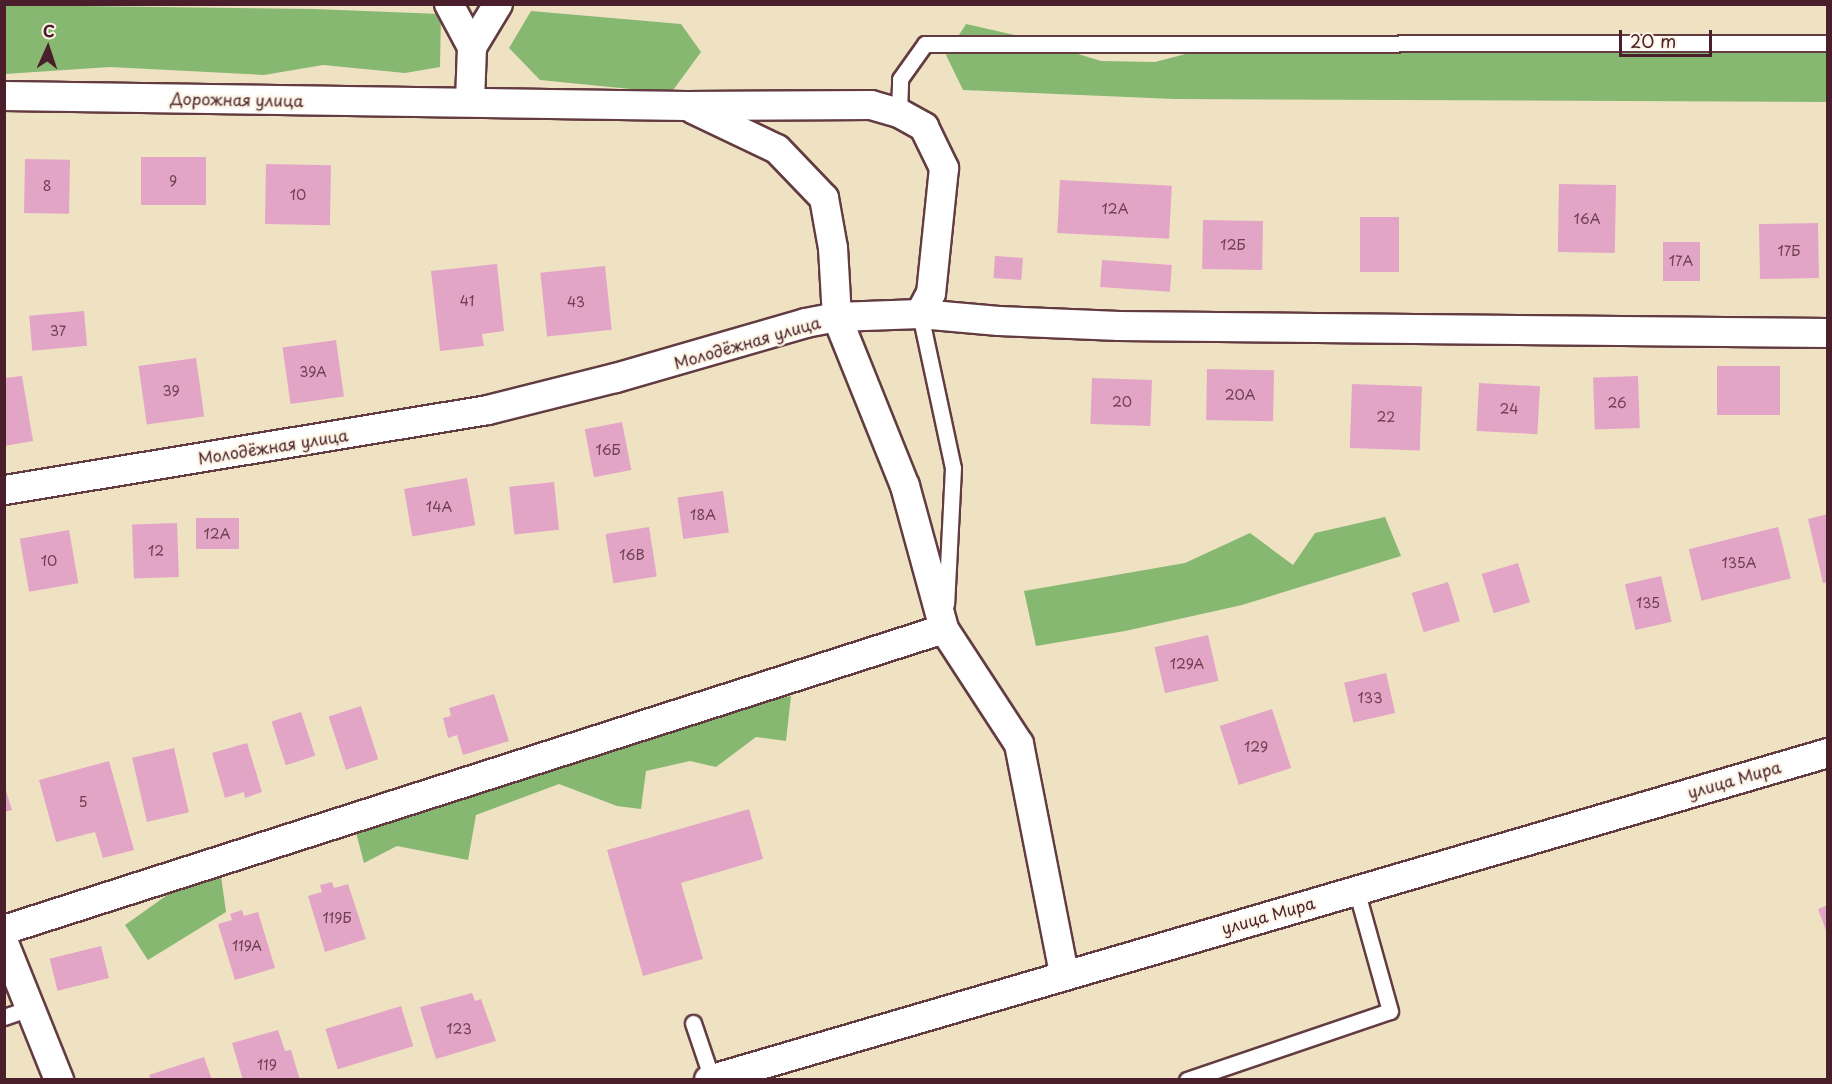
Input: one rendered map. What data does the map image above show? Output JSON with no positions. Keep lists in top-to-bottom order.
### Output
{
  "streets": {
    "street": ["Дорожная улица", "Молодёжная улица", "улица Мира"]
  },
  "house_numbers": [
    "9",
    "8",
    "10",
    "12А",
    "16А",
    "12Б",
    "17Б",
    "17А",
    "41",
    "43",
    "37",
    "39А",
    "39",
    "20А",
    "20",
    "26",
    "24",
    "22",
    "16Б",
    "14А",
    "18А",
    "12А",
    "12",
    "16В",
    "10",
    "135А",
    "135",
    "129А",
    "133",
    "129",
    "5",
    "119Б",
    "119А",
    "123",
    "119"
  ],
  "scale_bar": "20 m",
  "north": "top"
}
